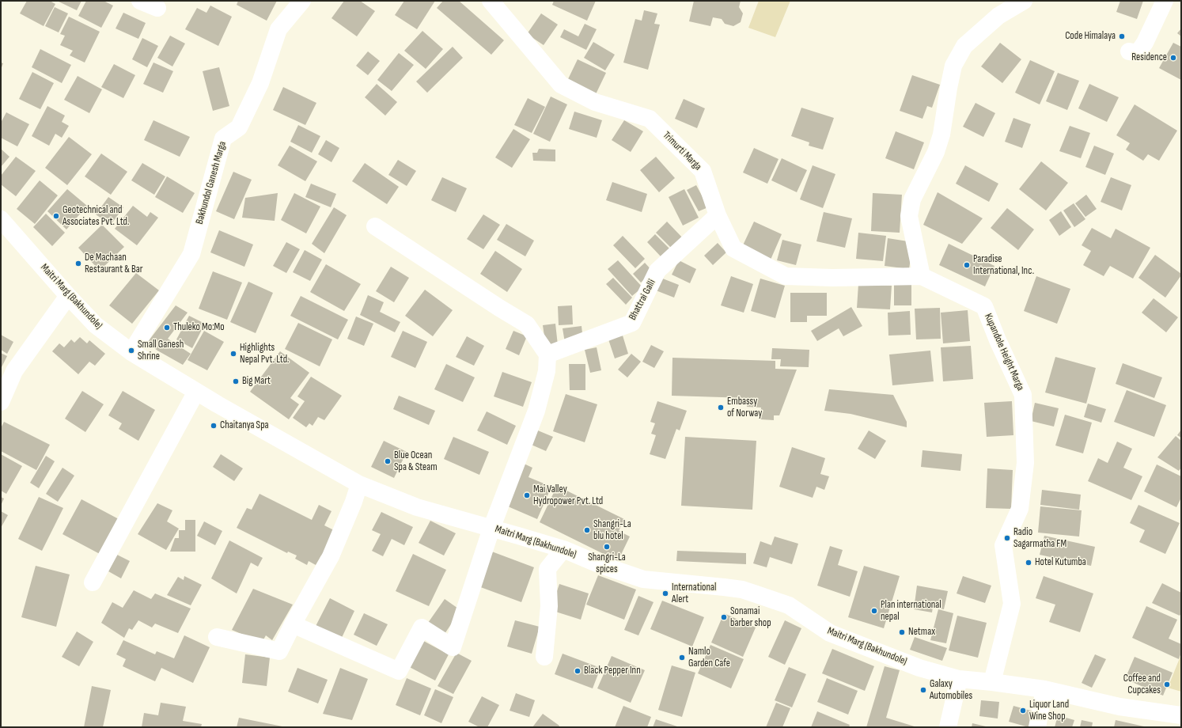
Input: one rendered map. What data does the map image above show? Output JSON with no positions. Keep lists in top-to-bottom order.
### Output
{
  "streets": {
    "street": [
      "Trimurti Marga",
      "Bakhundol Ganesh Marga",
      "Maitri Marg (Bakhundole)",
      "Bhattrai Galli",
      "Kupandole Height Marga"
    ]
  },
  "crossings": [
    ["Trimurti Marga", "Bhattrai Galli"],
    ["Trimurti Marga", "Kupandole Height Marga"],
    ["Bakhundol Ganesh Marga", "Maitri Marg (Bakhundole)"],
    ["Maitri Marg (Bakhundole)", "Kupandole Height Marga"]
  ],
  "places": [
    "Code Himalaya",
    "Residence",
    "Geotechnical and Associates Pvt. Ltd.",
    "De Machaan Restaurant & Bar",
    "Paradise International, Inc.",
    "Thuleko Mo:Mo",
    "Small Ganesh Shrine",
    "Highlights Nepal Pvt. Ltd.",
    "Big Mart",
    "Embassy of Norway",
    "Chaitanya Spa",
    "Blue Ocean Spa & Steam",
    "Mai Valley Hydropower Pvt. Ltd",
    "Shangri-La blu hotel",
    "Radio Sagarmatha FM",
    "Shangri-La spices",
    "Hotel Kutumba",
    "International Alert",
    "Plan international nepal",
    "Sonamai barber shop",
    "Netmax",
    "Namlo Garden Cafe",
    "Black Pepper Inn",
    "Coffee and Cupcakes",
    "Galaxy Automobiles",
    "Liquor Land Wine Shop"
  ]
}
